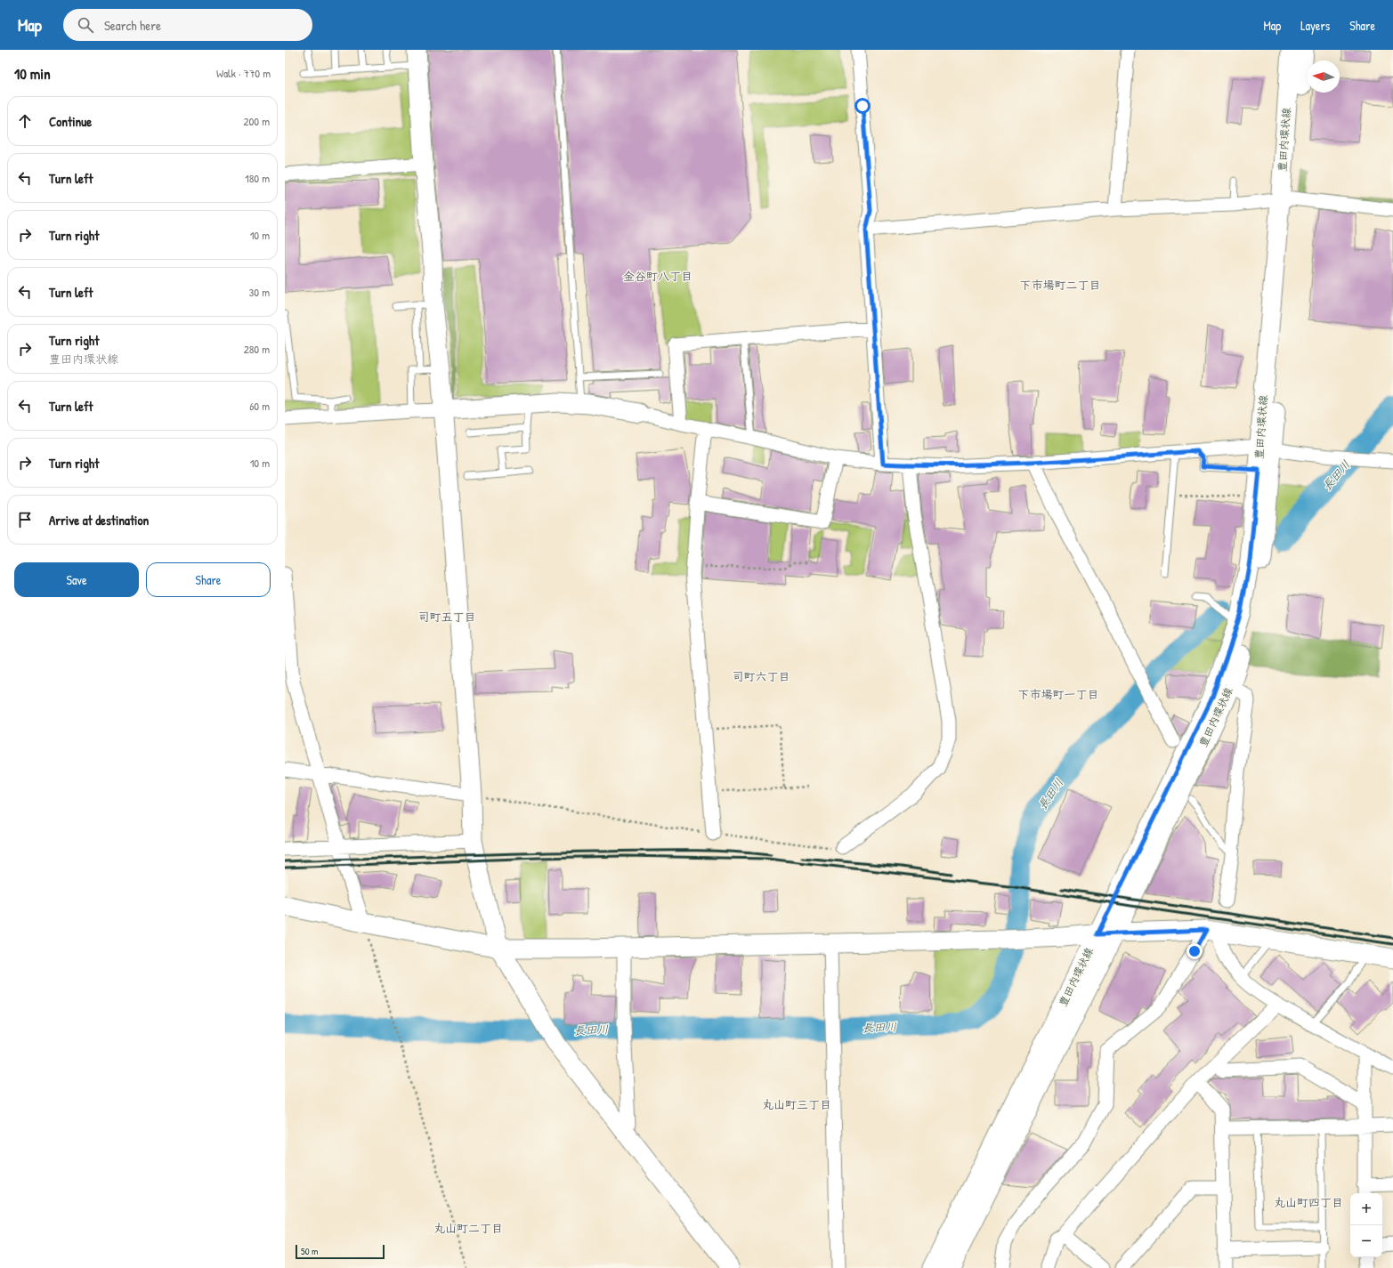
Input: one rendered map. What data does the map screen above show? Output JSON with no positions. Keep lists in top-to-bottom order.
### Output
{
  "streets": {
    "street": ["豊田内環状線"]
  },
  "districts": [
    "金谷町八丁目",
    "下市場町二丁目",
    "司町五丁目",
    "司町六丁目",
    "下市場町一丁目",
    "丸山町三丁目",
    "丸山町四丁目",
    "丸山町二丁目"
  ],
  "water": ["長田川"],
  "scale_bar": "50 m",
  "north": "left",
  "page": {
    "header": "Map",
    "search": "Search here",
    "nav": ["Map", "Layers", "Share"],
    "heading": ["10 min", "Walk · 770 m"],
    "list": [
      ["Continue", "200 m"],
      ["Turn left", "180 m"],
      ["Turn right", "10 m"],
      ["Turn left", "30 m"],
      ["Turn right", "豊田内環状線", "280 m"],
      ["Turn left", "60 m"],
      ["Turn right", "10 m"],
      "Arrive at destination"
    ],
    "buttons": ["Save", "Share"],
    "map_buttons": ["+", "−"],
    "scale": "50 m"
  }
}
